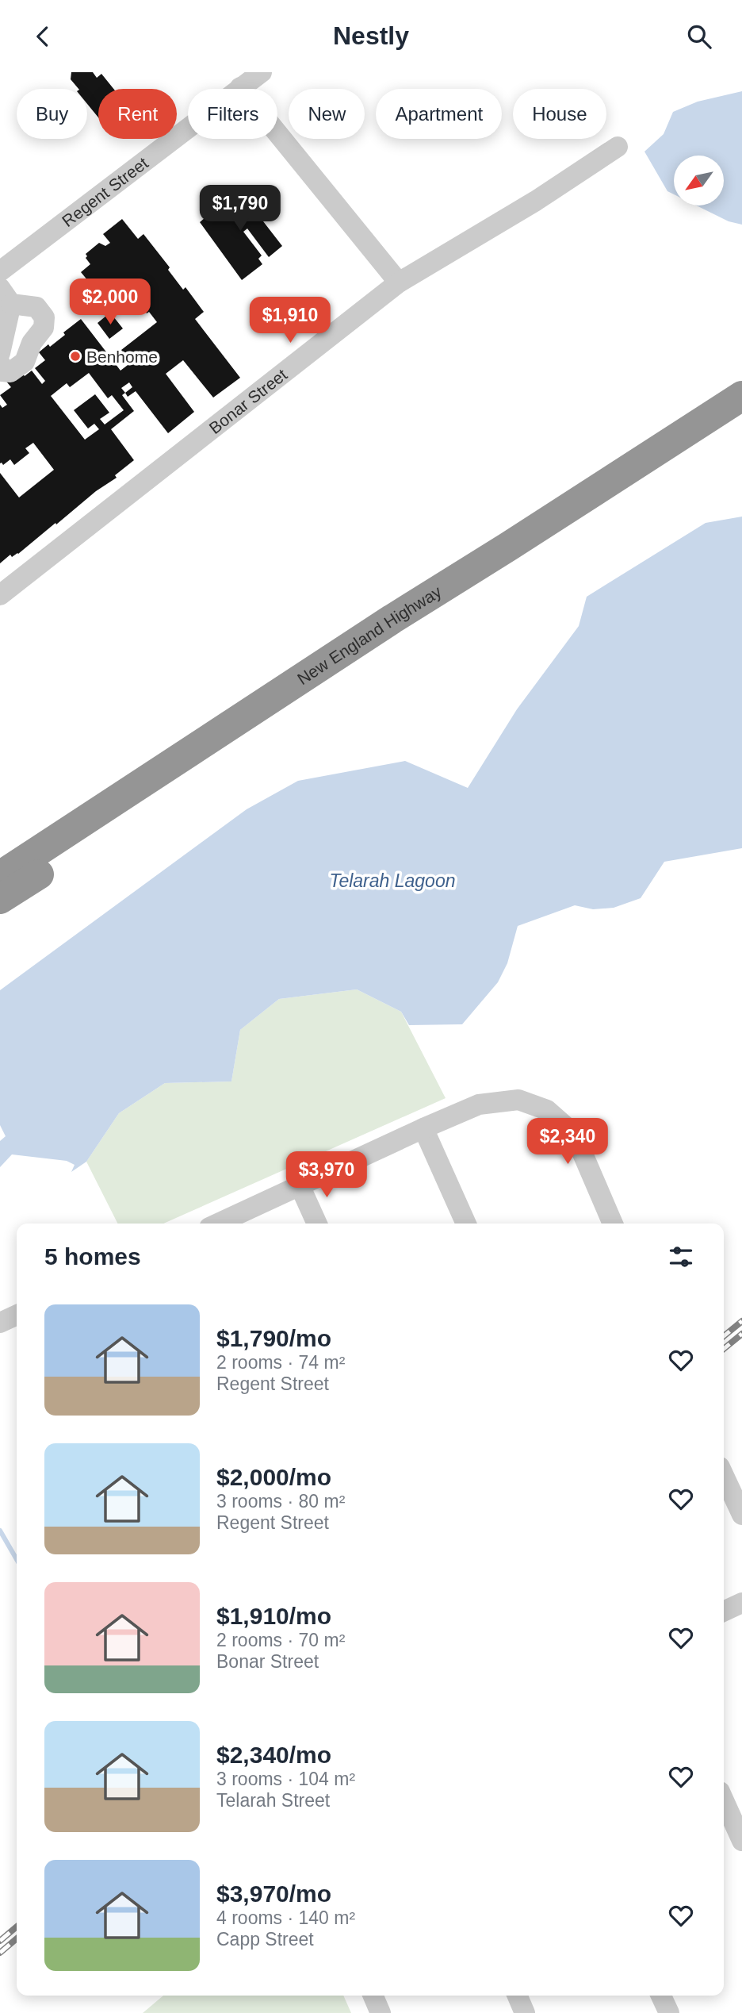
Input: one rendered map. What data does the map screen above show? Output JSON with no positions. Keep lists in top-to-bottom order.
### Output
{
  "streets": {
    "highway": ["New England Highway"],
    "street": ["Regent Street", "Bonar Street"]
  },
  "water": ["Telarah Lagoon"],
  "places": ["Benhome"],
  "north": "bottom left",
  "page": {
    "header": "Nestly",
    "chip": [
      "Buy",
      "Rent",
      "Filters",
      "New",
      "Apartment",
      "House"
    ],
    "price": [
      "$1,790",
      "$2,000",
      "$1,910",
      "$2,340",
      "$3,970"
    ],
    "heading": "5 homes",
    "list": [
      {
        "name": "$1,790/mo",
        "note": "2 rooms · 74 m² · Regent Street"
      },
      {
        "name": "$2,000/mo",
        "note": "3 rooms · 80 m² · Regent Street"
      },
      {
        "name": "$1,910/mo",
        "note": "2 rooms · 70 m² · Bonar Street"
      },
      {
        "name": "$2,340/mo",
        "note": "3 rooms · 104 m² · Telarah Street"
      },
      {
        "name": "$3,970/mo",
        "note": "4 rooms · 140 m² · Capp Street"
      }
    ]
  }
}
